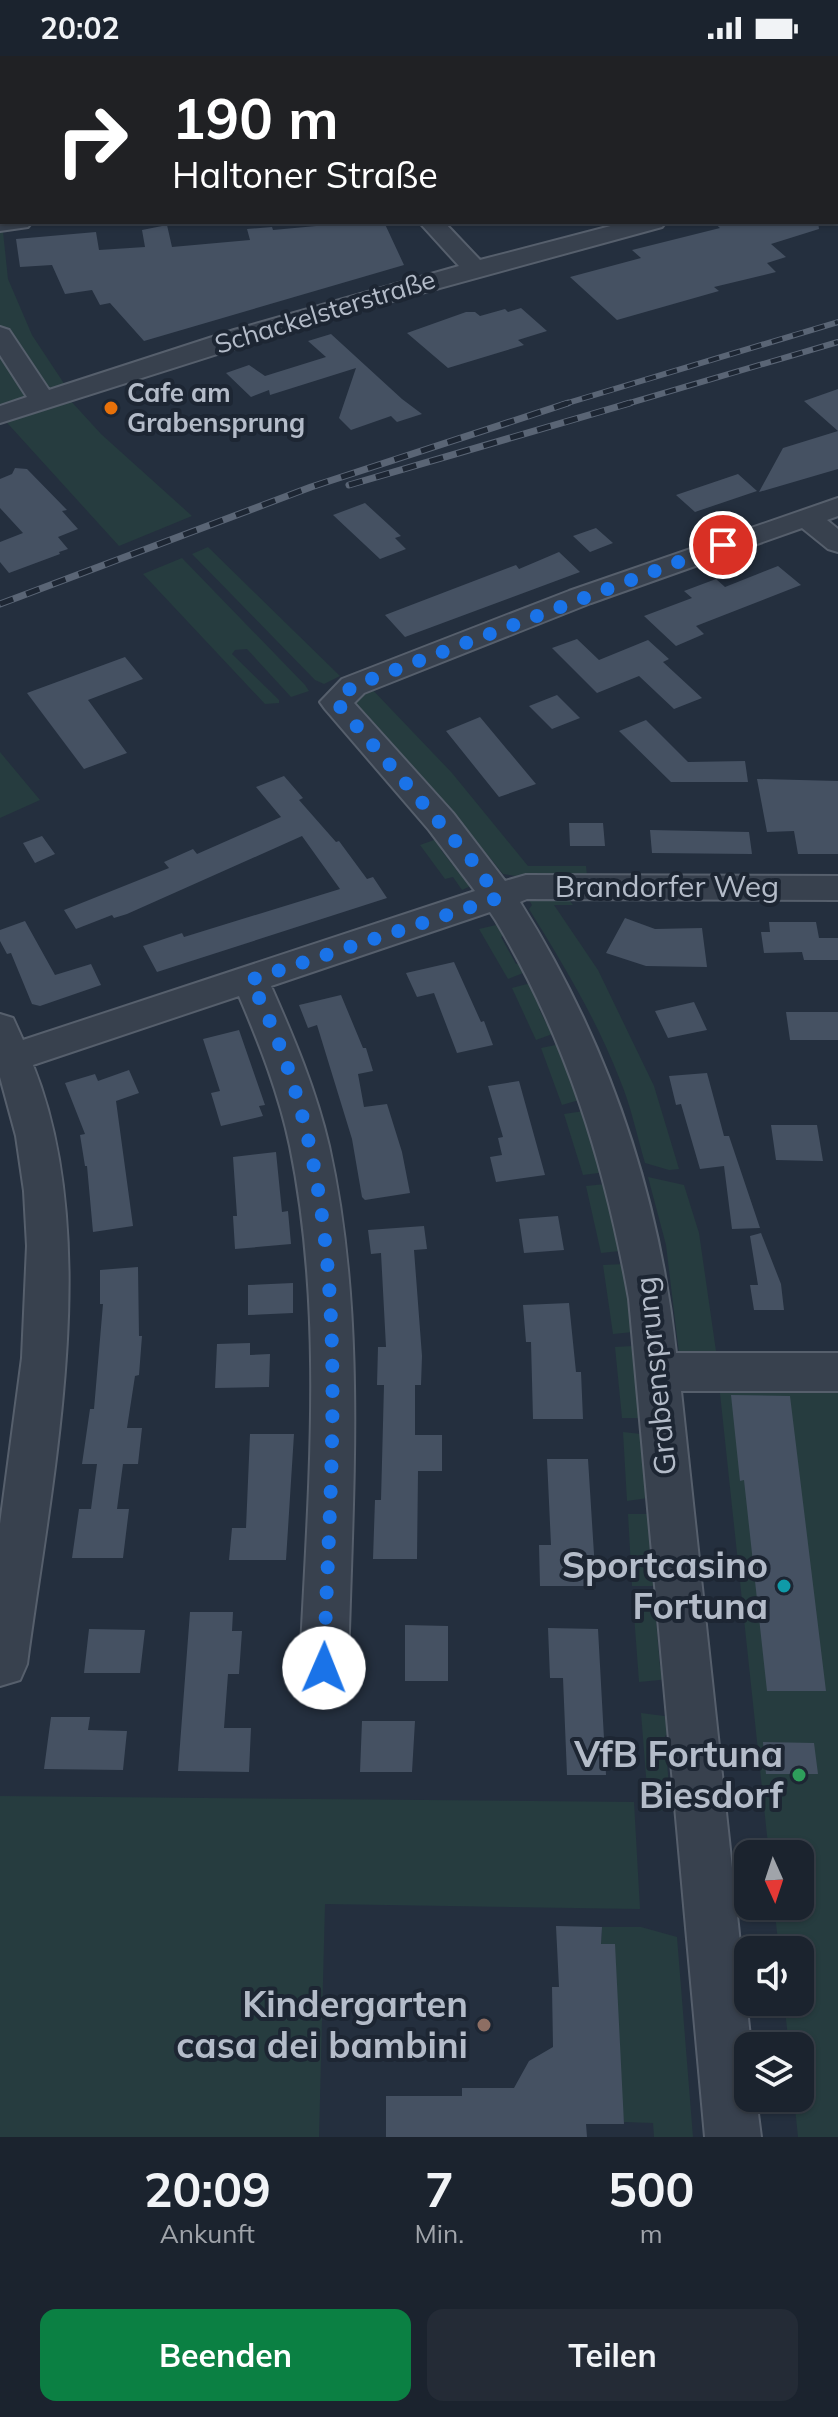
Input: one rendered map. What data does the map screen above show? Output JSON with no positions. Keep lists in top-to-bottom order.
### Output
{
  "streets": {
    "street": ["Schackelsterstraße", "Brandorfer Weg", "Grabensprung"]
  },
  "crossings": [
    ["Brandorfer Weg", "Grabensprung"]
  ],
  "places": [
    "Cafe am Grabensprung",
    "Sportcasino Fortuna",
    "VfB Fortuna Biesdorf",
    "Kindergarten casa dei bambini"
  ],
  "north": "bottom",
  "page": {
    "status": "20:02",
    "turn": ["190 m", "Haltoner Straße"],
    "eta": [
      "20:09",
      "Ankunft",
      "7",
      "Min.",
      "500",
      "m"
    ],
    "buttons": ["Beenden", "Teilen"]
  }
}
